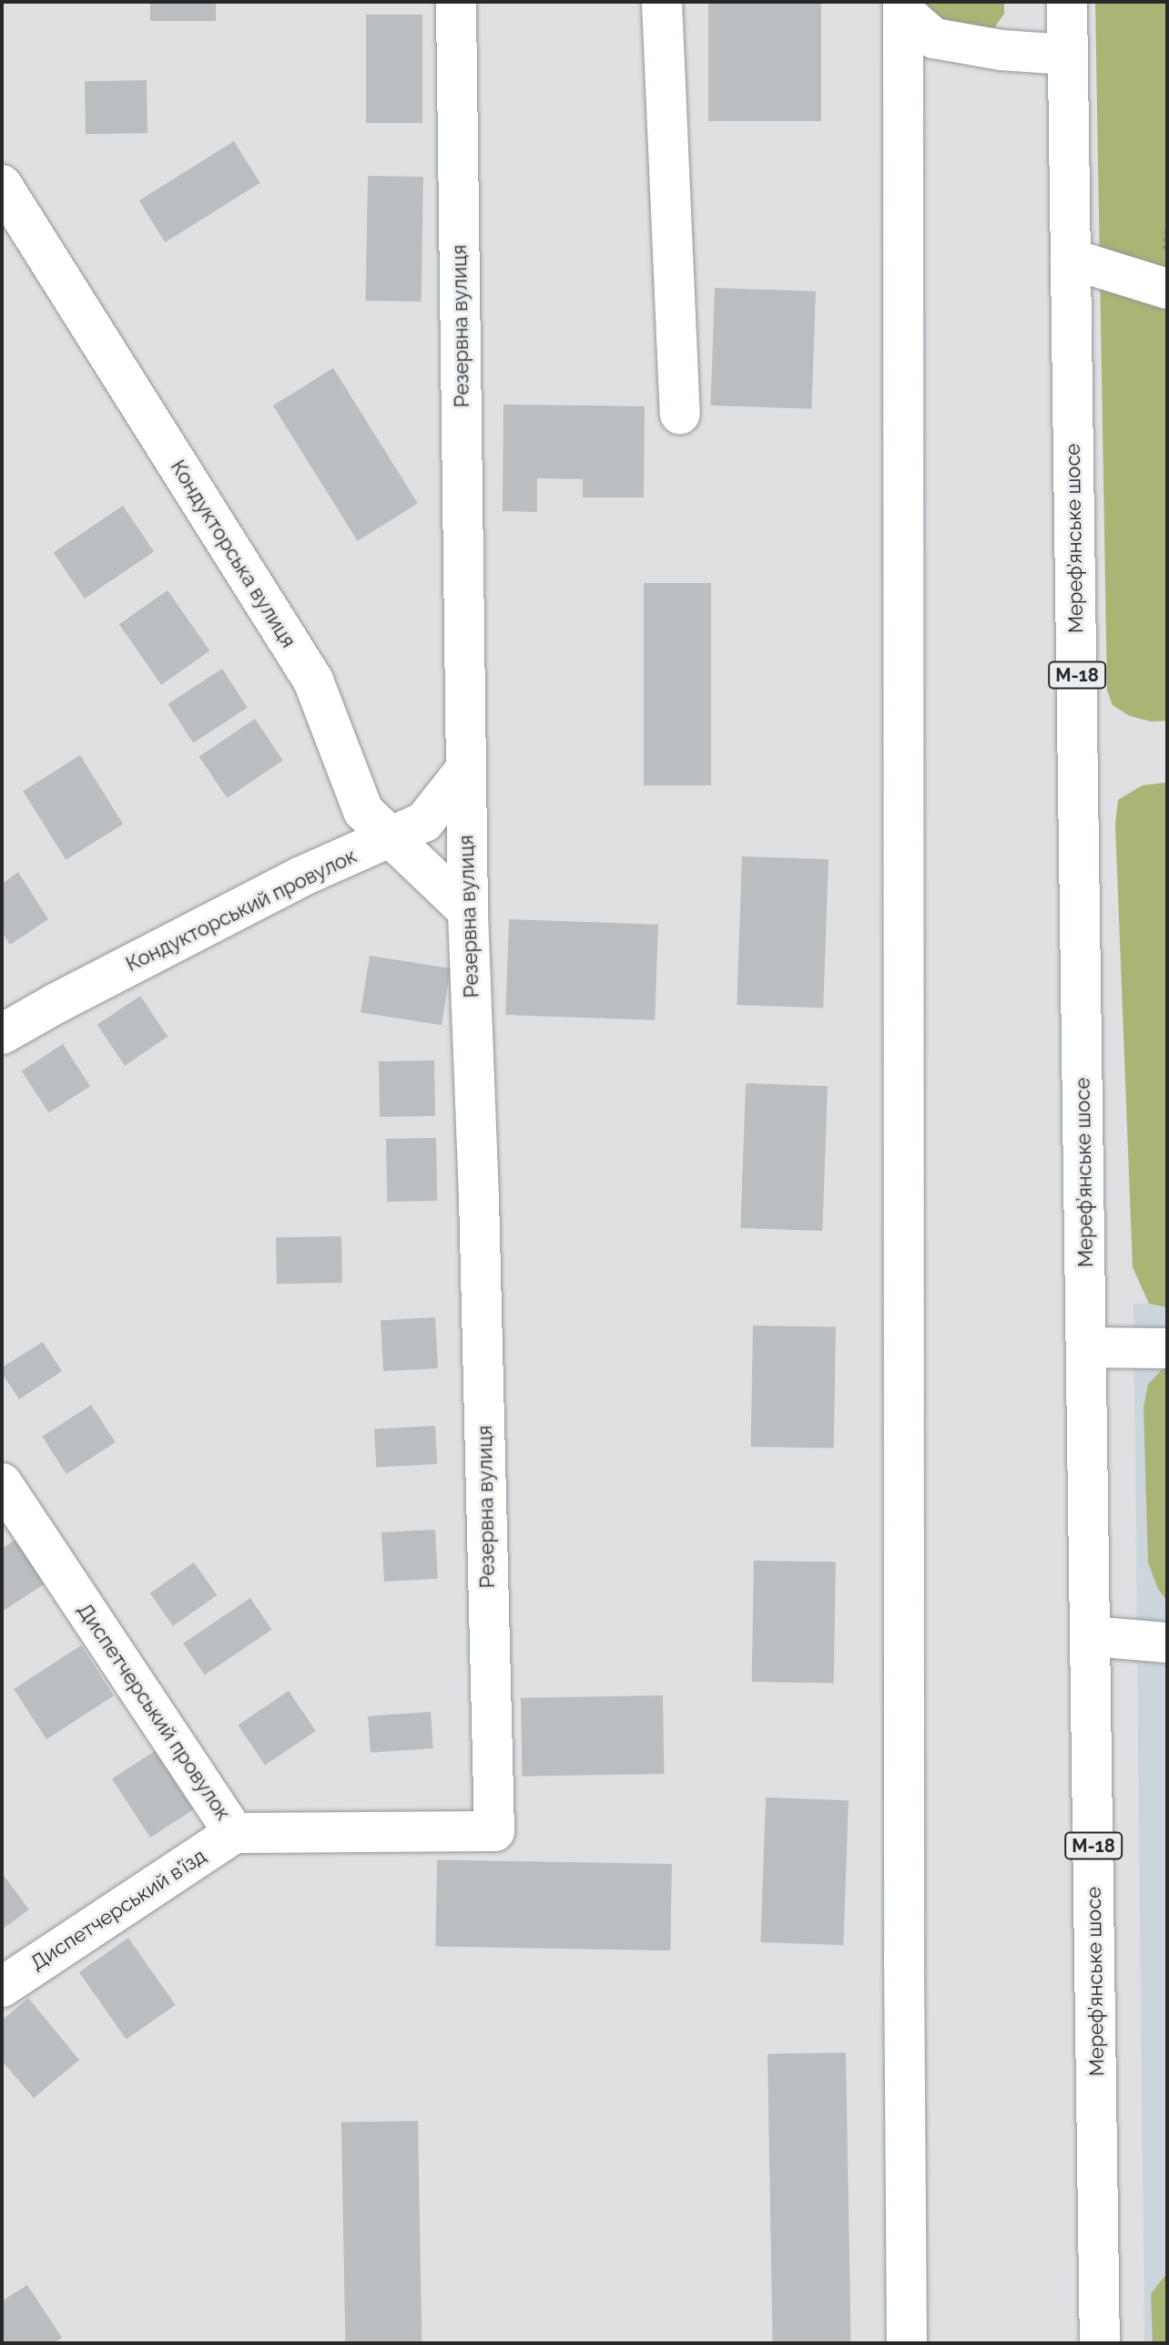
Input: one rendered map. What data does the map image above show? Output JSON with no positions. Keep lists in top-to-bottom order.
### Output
{
  "streets": {
    "main road": [
      "Резервна вулиця",
      "Мереф’янське шосе",
      "Кондукторська вулиця",
      "М-18",
      "Кондукторський провулок",
      "Диспетчерський провулок",
      "Диспетчерський в’їзд"
    ]
  },
  "crossings": [
    ["Резервна вулиця", "Кондукторська вулиця"],
    ["Резервна вулиця", "Кондукторський провулок"],
    ["Резервна вулиця", "Диспетчерський провулок"],
    ["Кондукторська вулиця", "Кондукторський провулок"],
    ["Диспетчерський провулок", "Диспетчерський в’їзд"]
  ]
}
